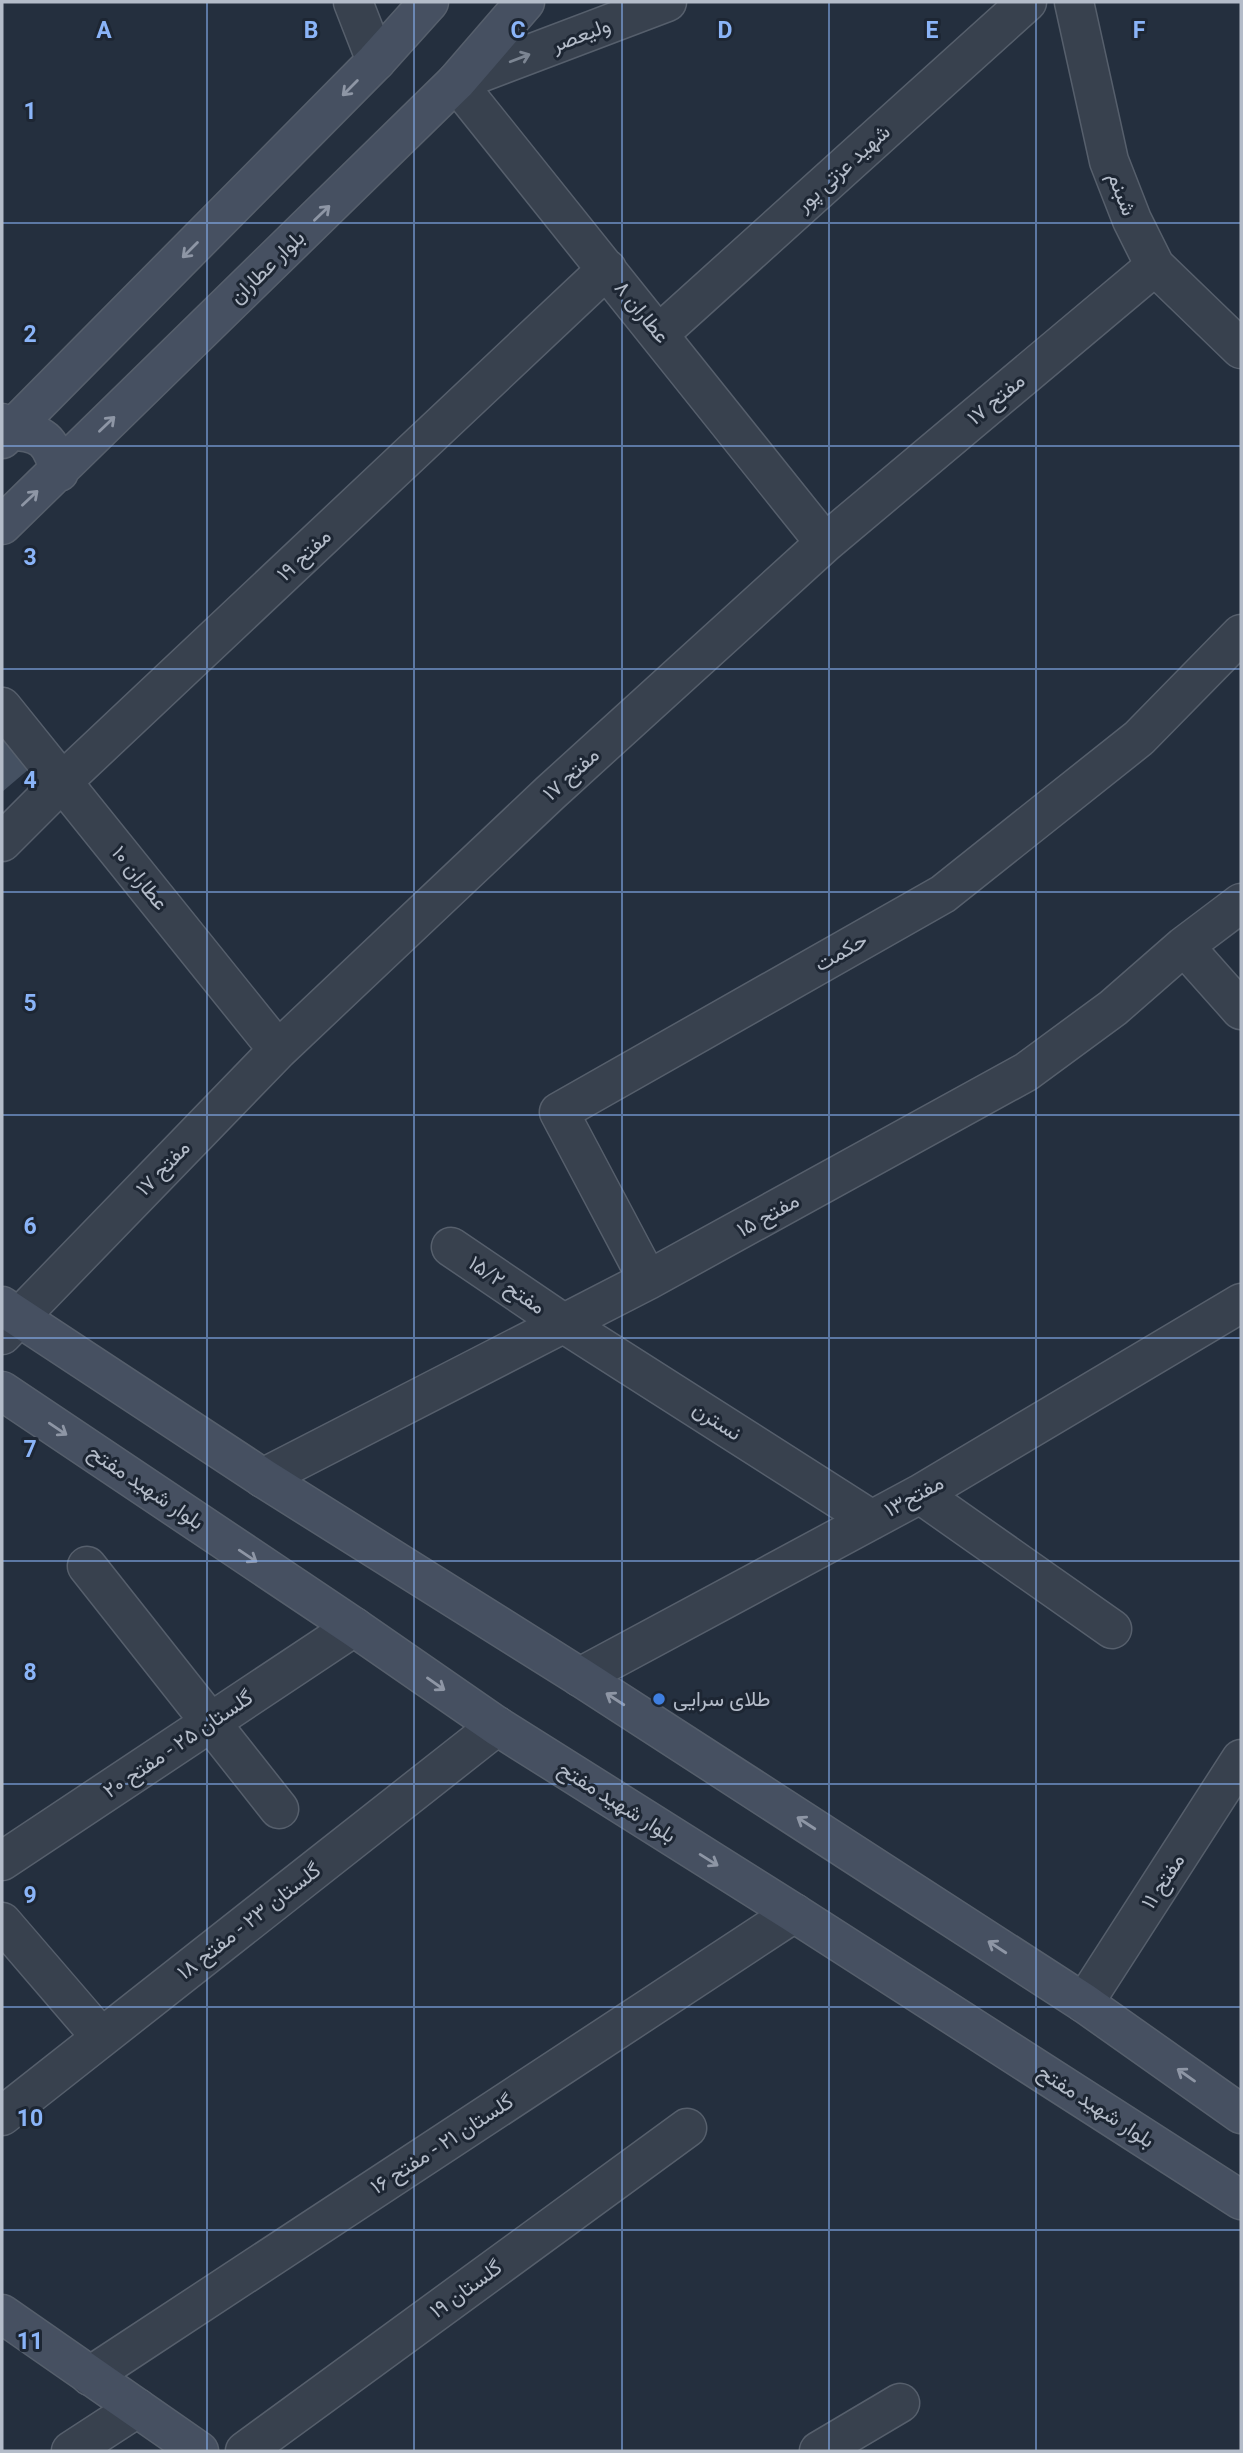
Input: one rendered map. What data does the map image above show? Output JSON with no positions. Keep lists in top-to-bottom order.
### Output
{
  "streets": {
    "main road": ["بلوار عطاران", "بلوار شهید مفتح"],
    "street": [
      "ولیعصر",
      "شهید عزتی پور",
      "شبنم",
      "عطاران ۸",
      "مفتح ۱۷",
      "مفتح ۱۹",
      "عطاران ۱۰",
      "حکمت",
      "مفتح ۱۵",
      "مفتح ۱۵/۲",
      "نسترن",
      "مفتح۱۳",
      "گلستان ۲۵ - مفتح ۲۰",
      "مفتح ۱۱",
      "گلستان ۲۳ - مفتح ۱۸",
      "گلستان ۲۱ - مفتح ۱۶",
      "گلستان ۱۹"
    ]
  },
  "crossings": [
    ["ولیعصر", "بلوار عطاران"],
    ["ولیعصر", "عطاران ۸"],
    ["شهید عزتی پور", "عطاران ۸"],
    ["شبنم", "مفتح ۱۷"],
    ["بلوار عطاران", "عطاران ۸"],
    ["عطاران ۸", "مفتح ۱۷"],
    ["عطاران ۸", "مفتح ۱۹"],
    ["مفتح ۱۷", "عطاران ۱۰"],
    ["مفتح ۱۹", "عطاران ۱۰"],
    ["حکمت", "مفتح ۱۵"],
    ["مفتح ۱۵", "مفتح ۱۵/۲"],
    ["مفتح ۱۵", "نسترن"],
    ["مفتح ۱۵/۲", "نسترن"],
    ["نسترن", "مفتح۱۳"],
    ["بلوار شهید مفتح", "گلستان ۲۵ - مفتح ۲۰"],
    ["بلوار شهید مفتح", "گلستان ۲۳ - مفتح ۱۸"],
    ["بلوار شهید مفتح", "گلستان ۲۱ - مفتح ۱۶"]
  ],
  "one_way": ["ولیعصر"],
  "places": ["طلای سرایی"],
  "grid": {
    "columns": [
      "A",
      "B",
      "C",
      "D",
      "E",
      "F"
    ],
    "rows": [
      "1",
      "2",
      "3",
      "4",
      "5",
      "6",
      "7",
      "8",
      "9",
      "10",
      "11"
    ]
  }
}
